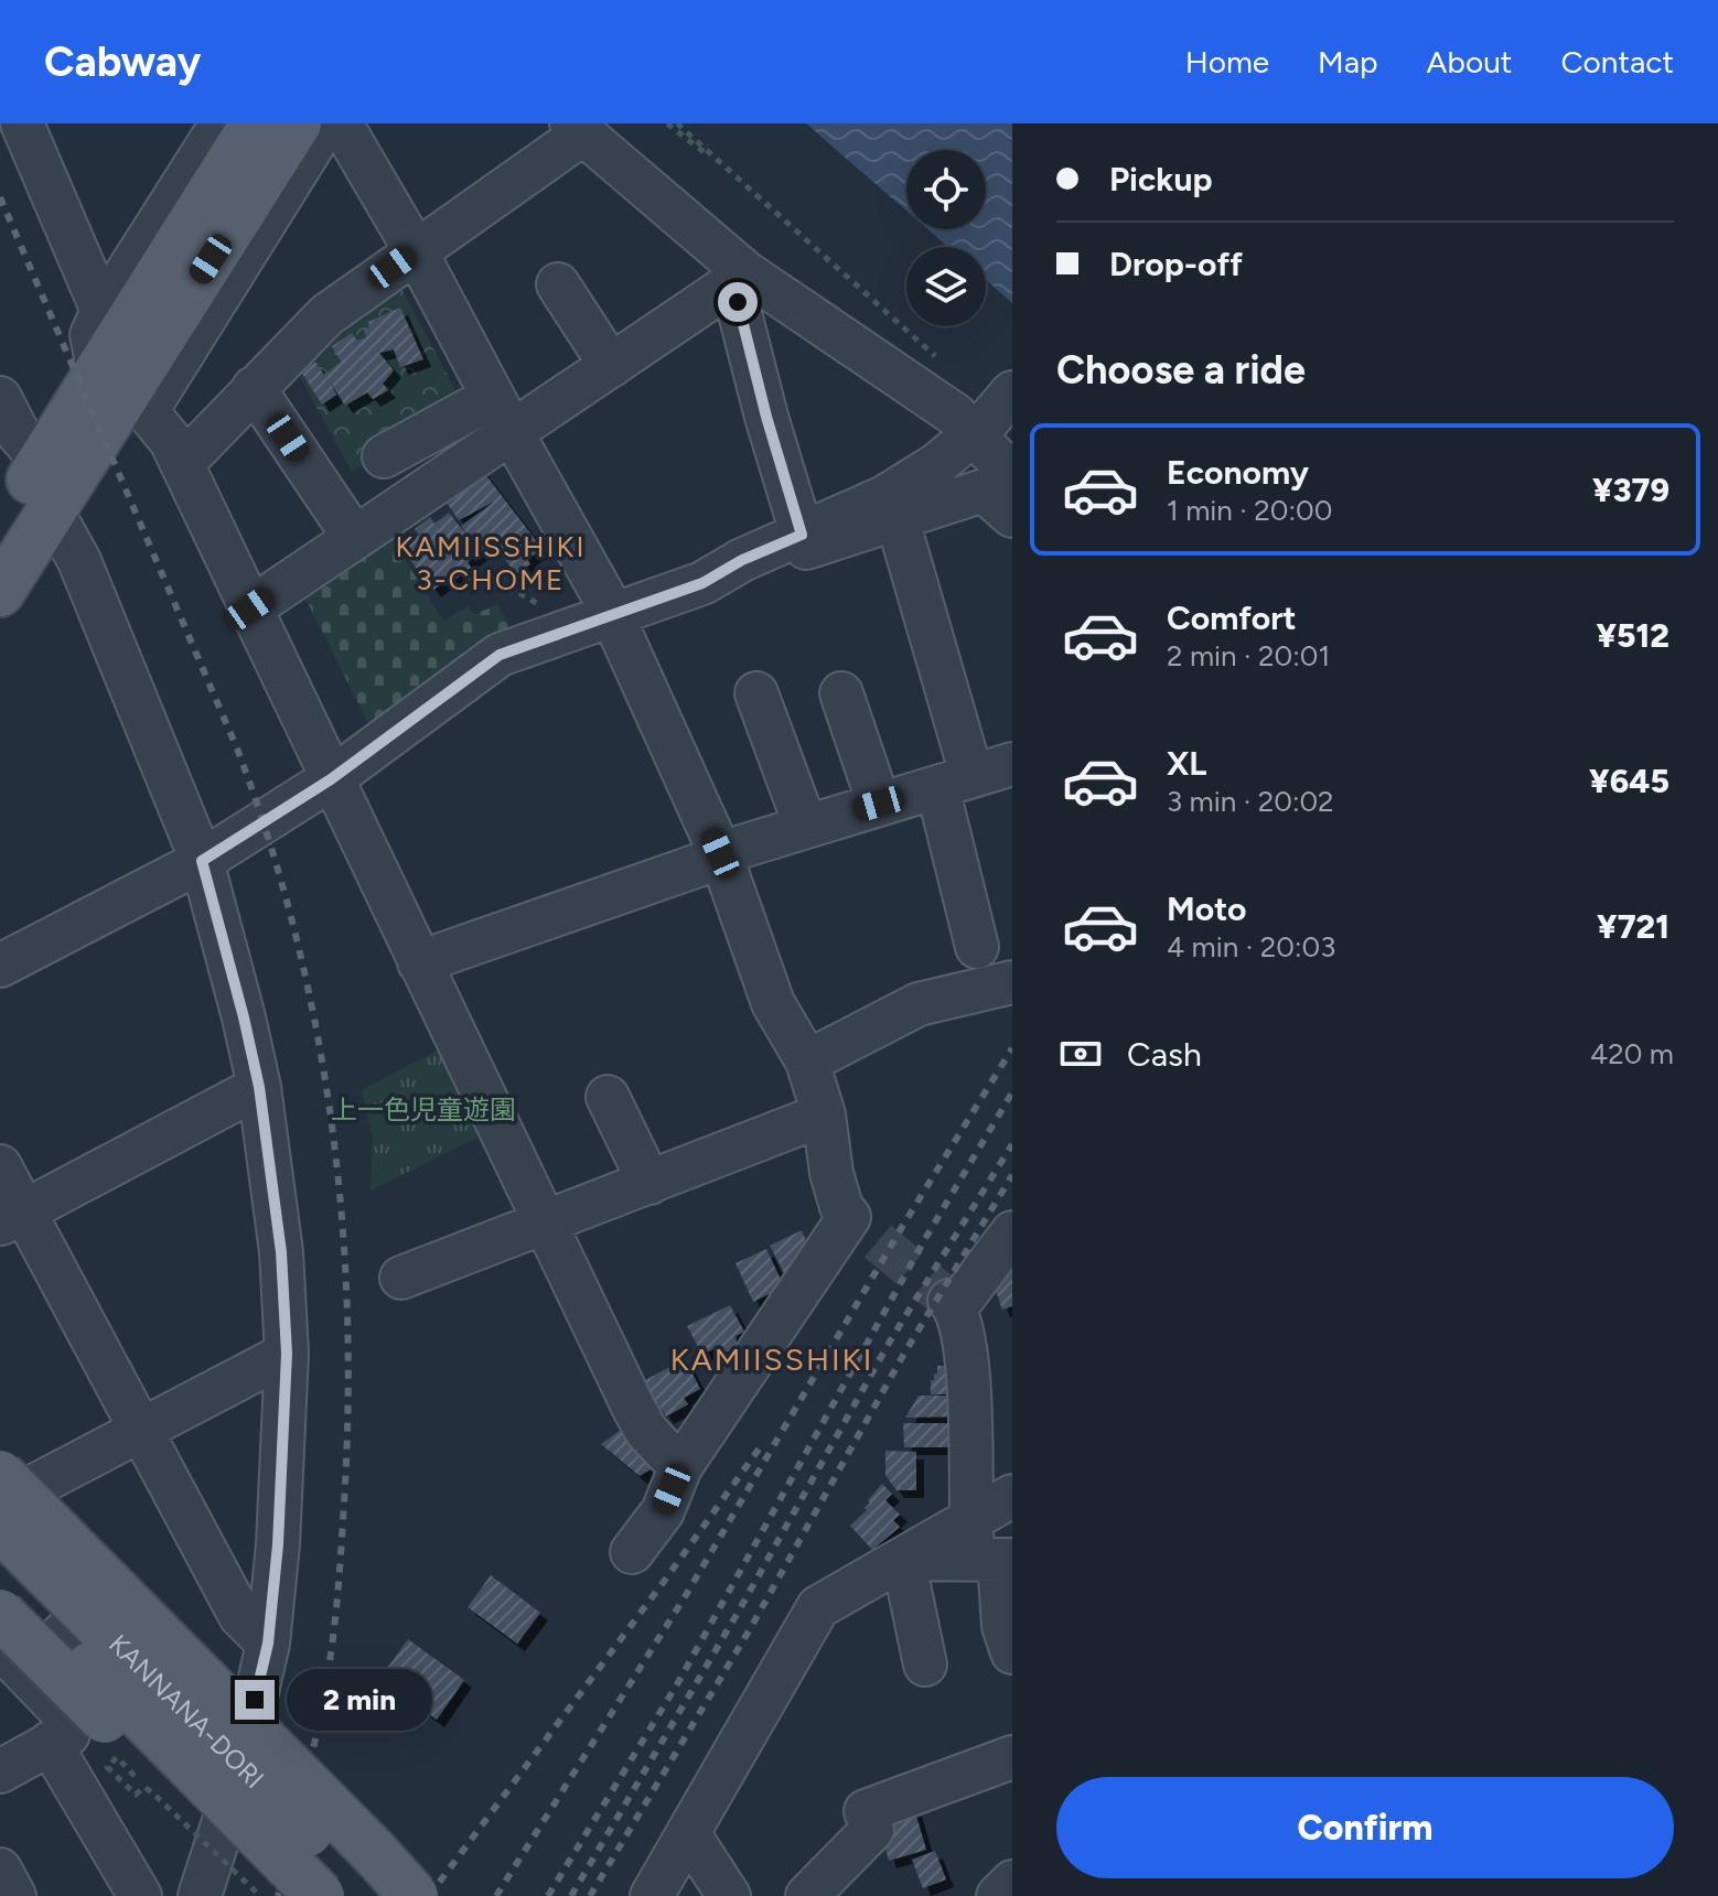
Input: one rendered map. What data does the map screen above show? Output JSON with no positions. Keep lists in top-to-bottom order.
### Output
{
  "streets": {
    "main road": ["KANNANA-DORI"]
  },
  "districts": ["KAMIISSHIKI 3-CHOME", "KAMIISSHIKI"],
  "parks": ["上一色児童遊園"],
  "page": {
    "header": "Cabway",
    "nav": [
      "Home",
      "Map",
      "About",
      "Contact"
    ],
    "banner": ["Pickup", "Drop-off"],
    "heading": "Choose a ride",
    "list": [
      {
        "name": "Economy",
        "note": "1 min · 20:00",
        "value": "¥379"
      },
      {
        "name": "Comfort",
        "note": "2 min · 20:01",
        "value": "¥512"
      },
      {
        "name": "XL",
        "note": "3 min · 20:02",
        "value": "¥645"
      },
      {
        "name": "Moto",
        "note": "4 min · 20:03",
        "value": "¥721"
      }
    ],
    "pay": ["Cash", "420 m"],
    "bubble": "2 min",
    "buttons": "Confirm"
  }
}
